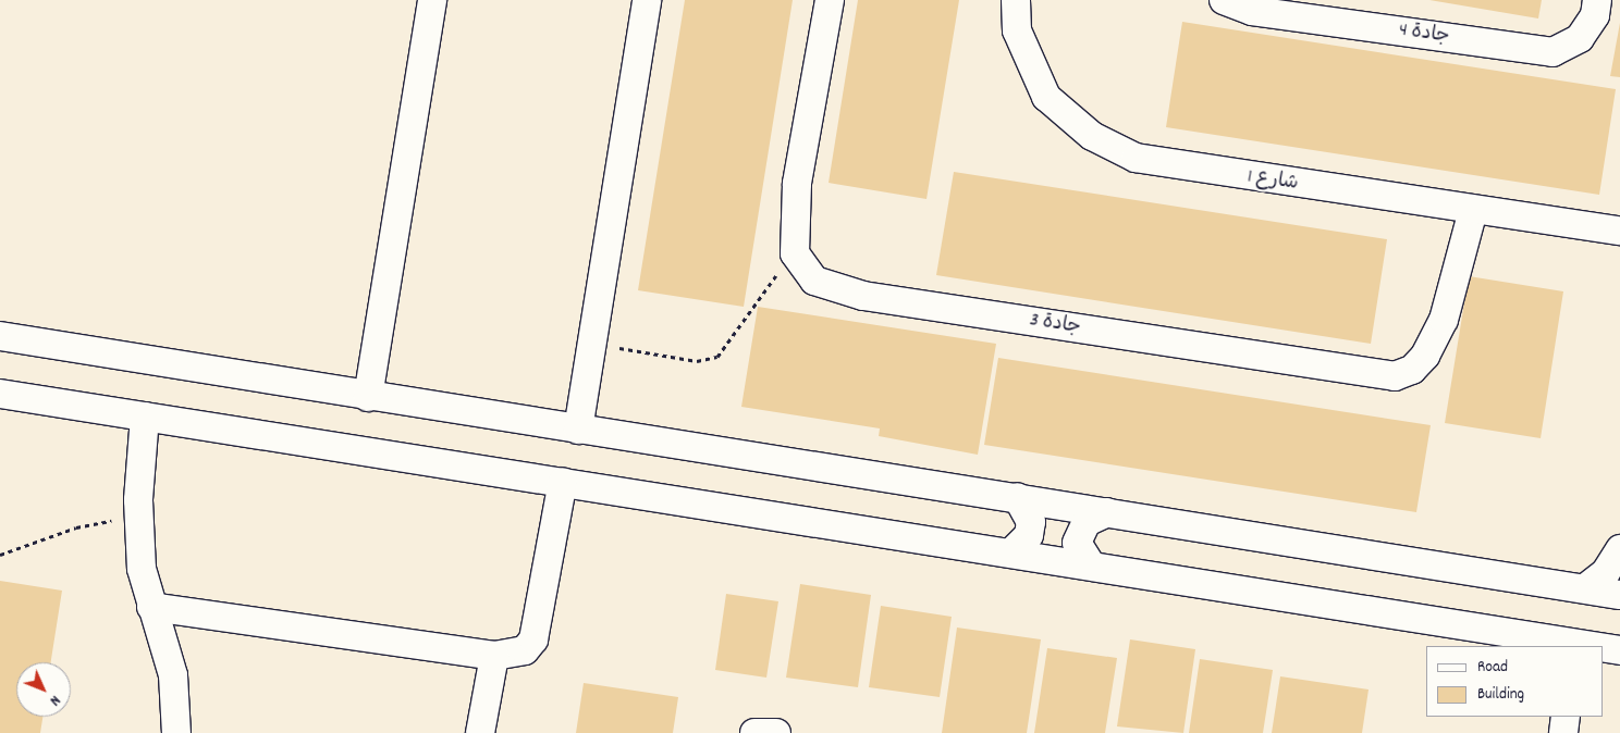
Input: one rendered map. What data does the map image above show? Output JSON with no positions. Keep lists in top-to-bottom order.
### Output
{
  "streets": {
    "street": ["جادة 4", "شارع 1", "جادة 3"]
  },
  "crossings": [
    ["شارع 1", "جادة 3"]
  ],
  "legend": ["Road", "Building"],
  "north": "bottom right"
}
